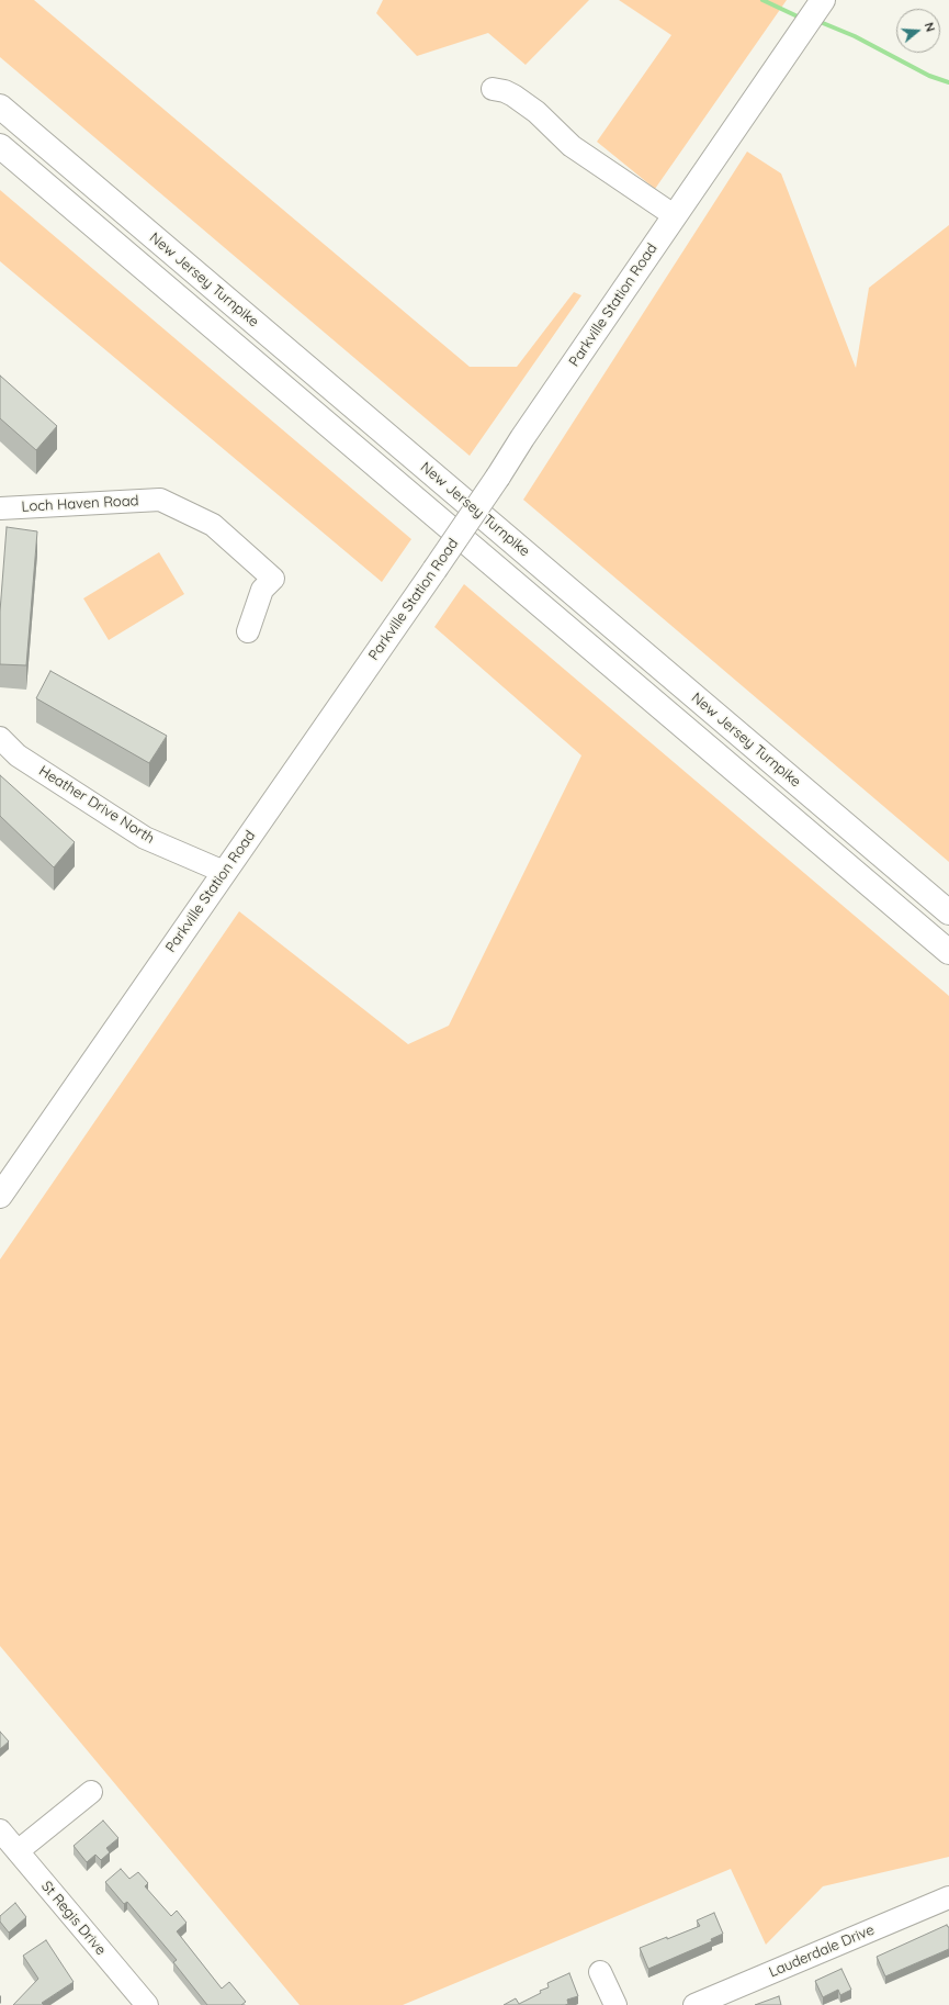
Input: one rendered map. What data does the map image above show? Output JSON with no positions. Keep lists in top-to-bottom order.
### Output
{
  "streets": {
    "main road": ["New Jersey Turnpike", "Parkville Station Road"],
    "street": [
      "Loch Haven Road",
      "Heather Drive North",
      "St Regis Drive",
      "Lauderdale Drive"
    ]
  },
  "crossings": [
    ["Parkville Station Road", "Heather Drive North"]
  ],
  "north": "right"
}
